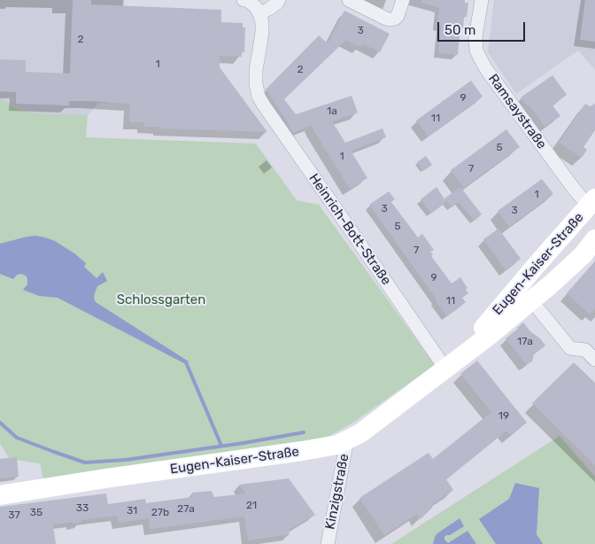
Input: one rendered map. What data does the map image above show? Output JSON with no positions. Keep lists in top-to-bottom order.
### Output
{
  "streets": {
    "main road": ["Eugen-Kaiser-Straße"],
    "street": ["Ramsaystraße", "Heinrich-Bott-Straße", "Kinzigstraße"]
  },
  "crossings": [
    ["Ramsaystraße", "Eugen-Kaiser-Straße"],
    ["Heinrich-Bott-Straße", "Eugen-Kaiser-Straße"],
    ["Eugen-Kaiser-Straße", "Kinzigstraße"]
  ],
  "parks": ["Schlossgarten"],
  "house_numbers": [
    "3",
    "2",
    "1",
    "2",
    "9",
    "1a",
    "11",
    "5",
    "1",
    "7",
    "1",
    "3",
    "3",
    "5",
    "7",
    "9",
    "11",
    "17a",
    "19",
    "21",
    "33",
    "27a",
    "31",
    "35",
    "27b",
    "37"
  ],
  "scale_bar": "50 m"
}
